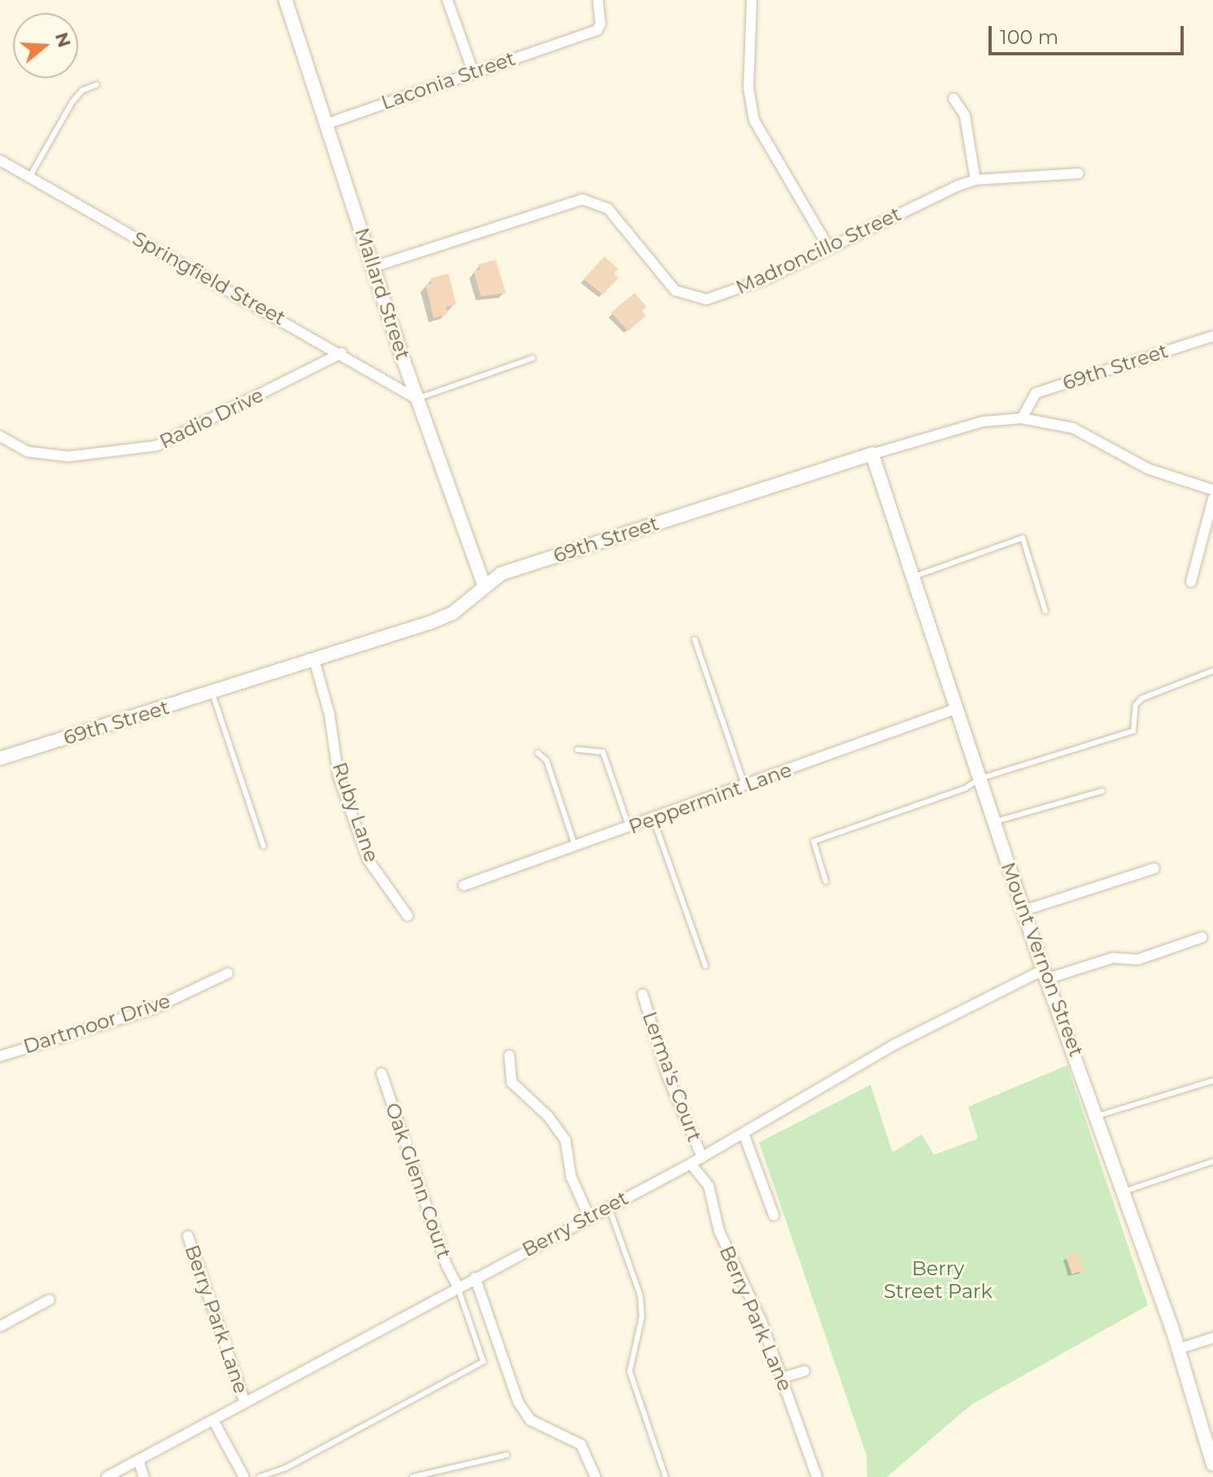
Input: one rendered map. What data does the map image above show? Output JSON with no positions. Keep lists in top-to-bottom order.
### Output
{
  "streets": {
    "street": [
      "Laconia Street",
      "Madroncillo Street",
      "Springfield Street",
      "Mallard Street",
      "69th Street",
      "Radio Drive",
      "Peppermint Lane",
      "Ruby Lane",
      "Mount Vernon Street",
      "Dartmoor Drive",
      "Lerma's Court",
      "Oak Glenn Court",
      "Berry Street",
      "Berry Park Lane"
    ]
  },
  "crossings": [
    ["Laconia Street", "Mallard Street"],
    ["Madroncillo Street", "Mallard Street"],
    ["Springfield Street", "Mallard Street"],
    ["Springfield Street", "Radio Drive"],
    ["Mallard Street", "69th Street"],
    ["69th Street", "Ruby Lane"],
    ["69th Street", "Mount Vernon Street"],
    ["Peppermint Lane", "Mount Vernon Street"],
    ["Mount Vernon Street", "Berry Street"],
    ["Lerma's Court", "Berry Street"],
    ["Oak Glenn Court", "Berry Street"],
    ["Berry Street", "Berry Park Lane"]
  ],
  "parks": ["Berry Street Park"],
  "scale_bar": "100 m",
  "north": "right"
}
